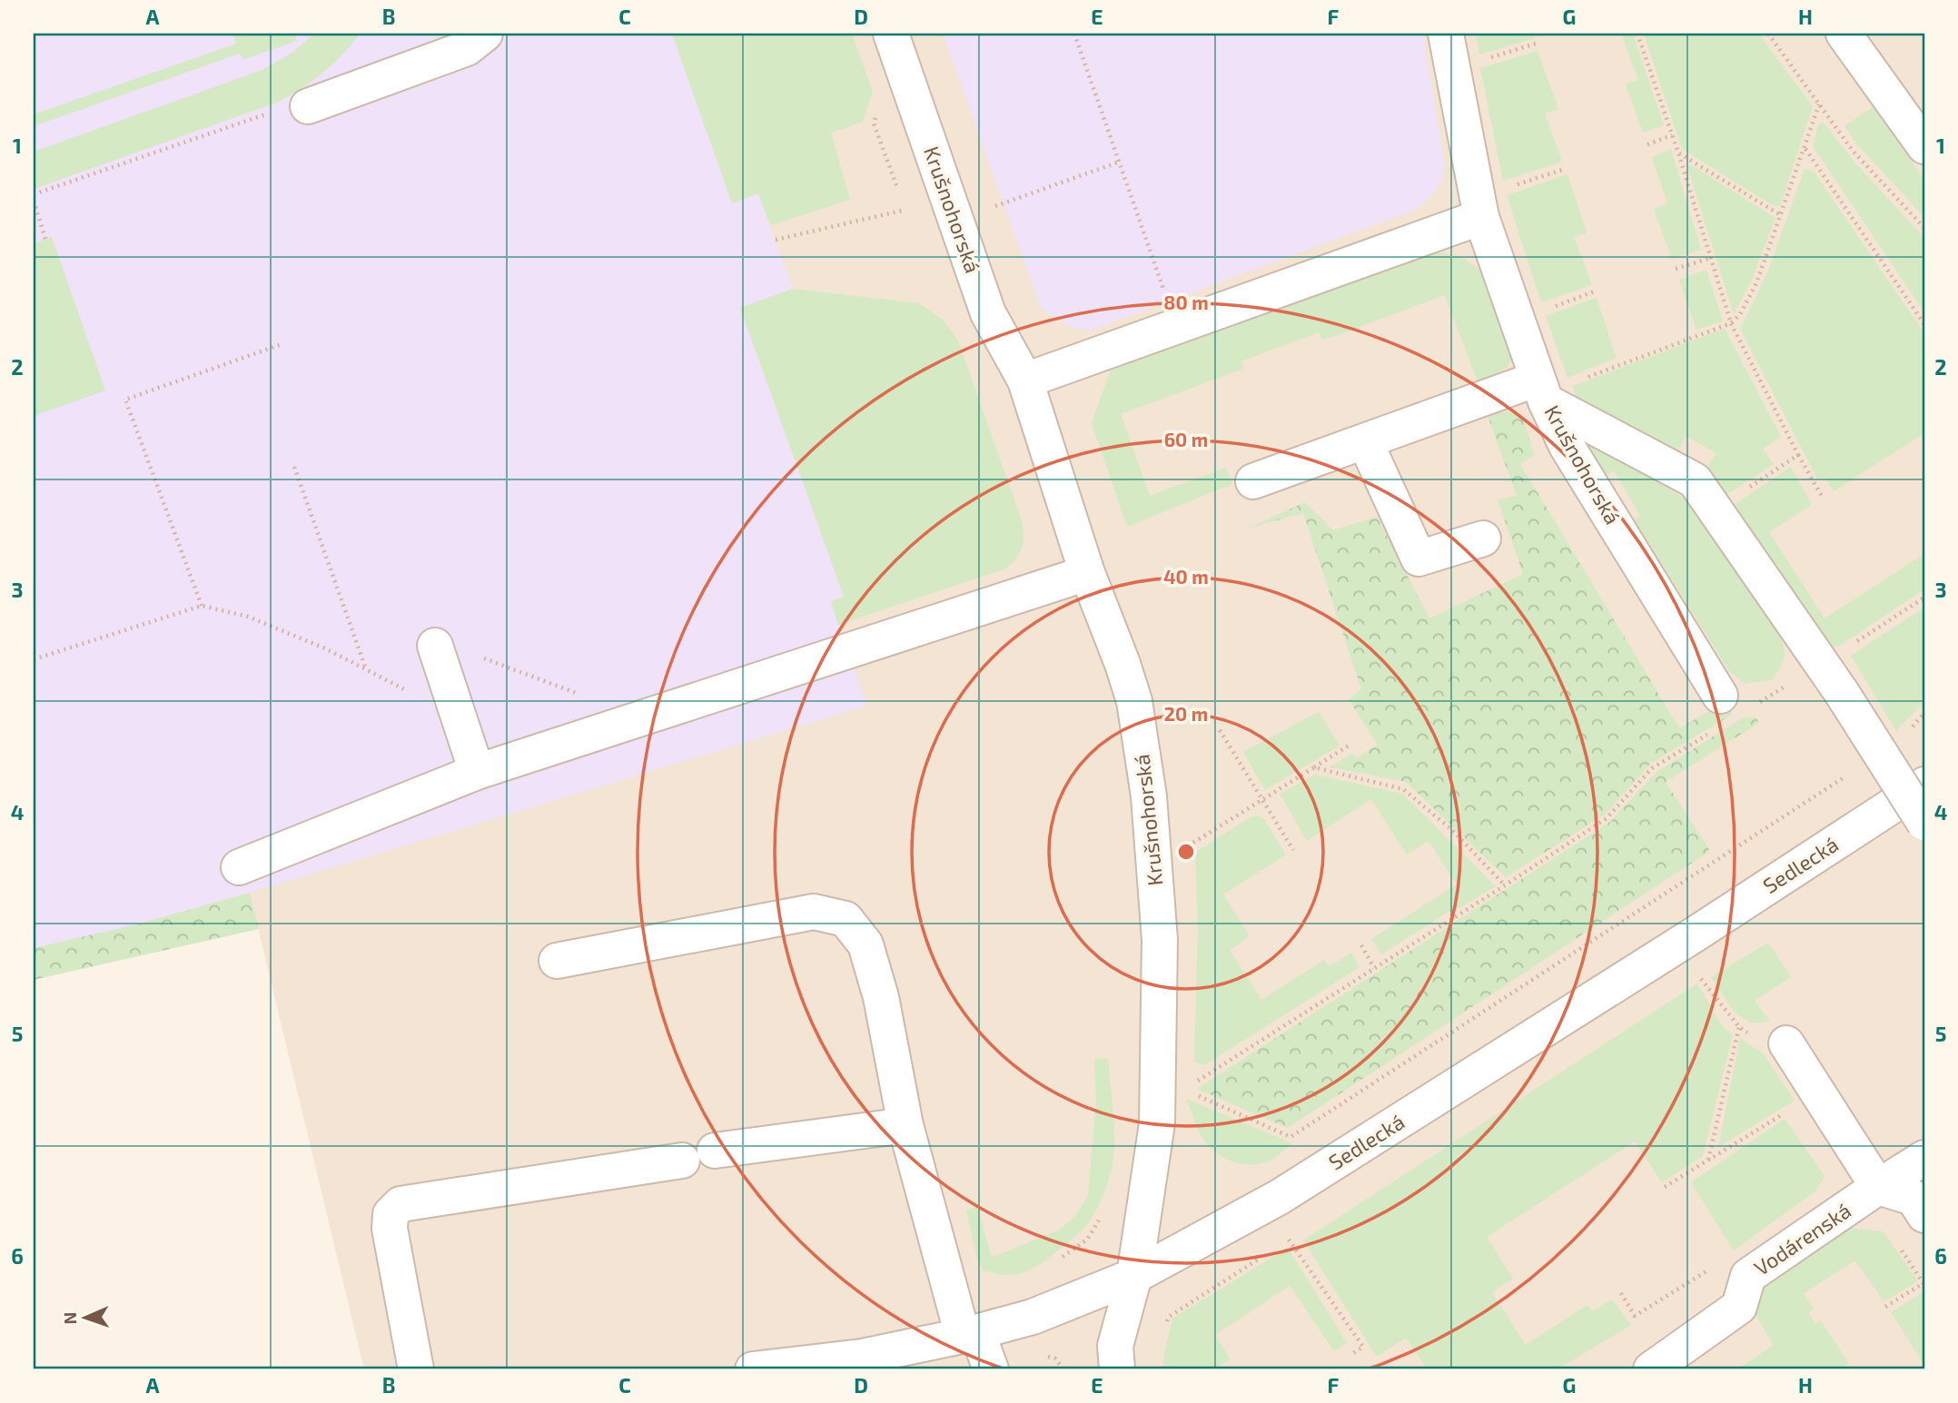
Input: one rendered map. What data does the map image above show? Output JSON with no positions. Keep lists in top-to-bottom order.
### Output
{
  "streets": {
    "street": ["Krušnohorská", "Sedlecká", "Vodárenská"]
  },
  "crossings": [
    ["Krušnohorská", "Sedlecká"]
  ],
  "north": "left",
  "grid": {
    "columns": [
      "A",
      "B",
      "C",
      "D",
      "E",
      "F",
      "G",
      "H"
    ],
    "rows": [
      "1",
      "2",
      "3",
      "4",
      "5",
      "6"
    ]
  },
  "rings": [
    "80 m",
    "60 m",
    "40 m",
    "20 m"
  ]
}
